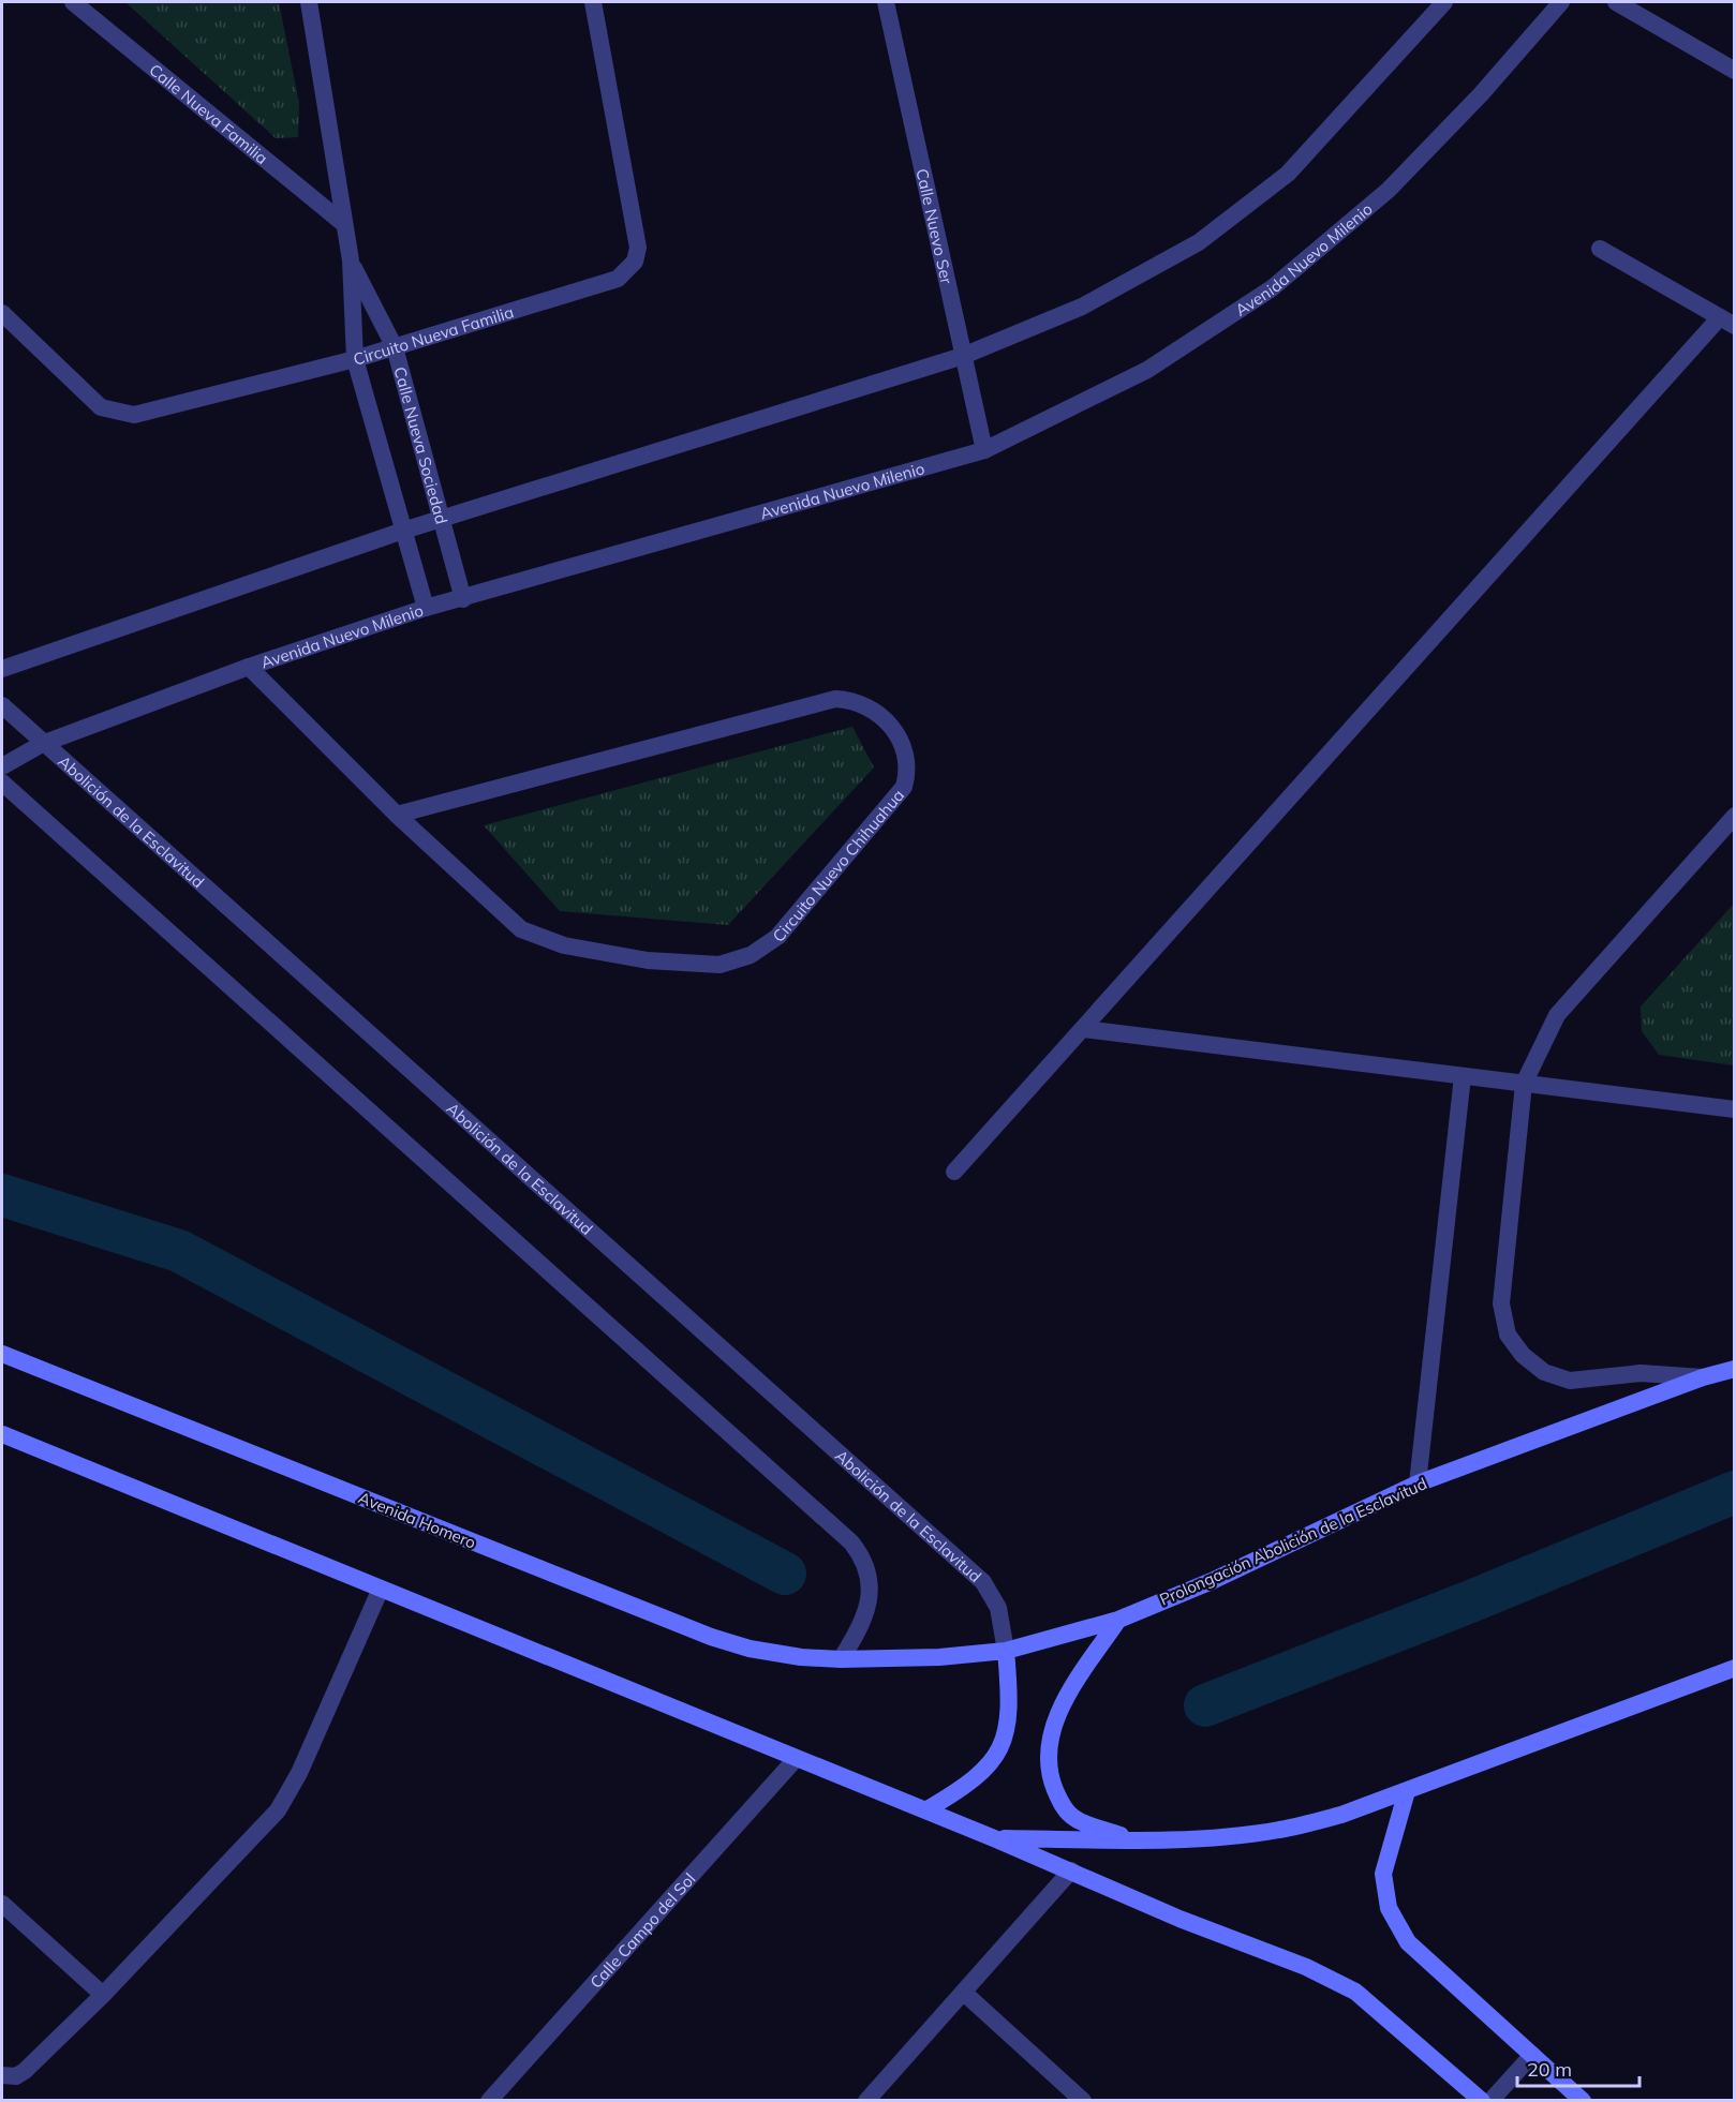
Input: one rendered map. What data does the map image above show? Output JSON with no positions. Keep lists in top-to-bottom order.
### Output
{
  "streets": {
    "main road": ["Avenida Homero", "Prolongación Abolición de la Esclavitud"],
    "street": [
      "Calle Nueva Familia",
      "Calle Nuevo Ser",
      "Avenida Nuevo Milenio",
      "Circuito Nueva Familia",
      "Calle Nueva Sociedad",
      "Abolición de la Esclavitud",
      "Circuito Nuevo Chihuahua",
      "Calle Campo del Sol"
    ]
  },
  "crossings": [
    ["Calle Nueva Familia", "Calle Nueva Sociedad"],
    ["Calle Nuevo Ser", "Avenida Nuevo Milenio"],
    ["Avenida Nuevo Milenio", "Calle Nueva Sociedad"],
    ["Avenida Nuevo Milenio", "Abolición de la Esclavitud"],
    ["Avenida Nuevo Milenio", "Circuito Nuevo Chihuahua"],
    ["Circuito Nueva Familia", "Calle Nueva Sociedad"],
    ["Abolición de la Esclavitud", "Prolongación Abolición de la Esclavitud"],
    ["Avenida Homero", "Prolongación Abolición de la Esclavitud"]
  ],
  "scale_bar": "20 m"
}
